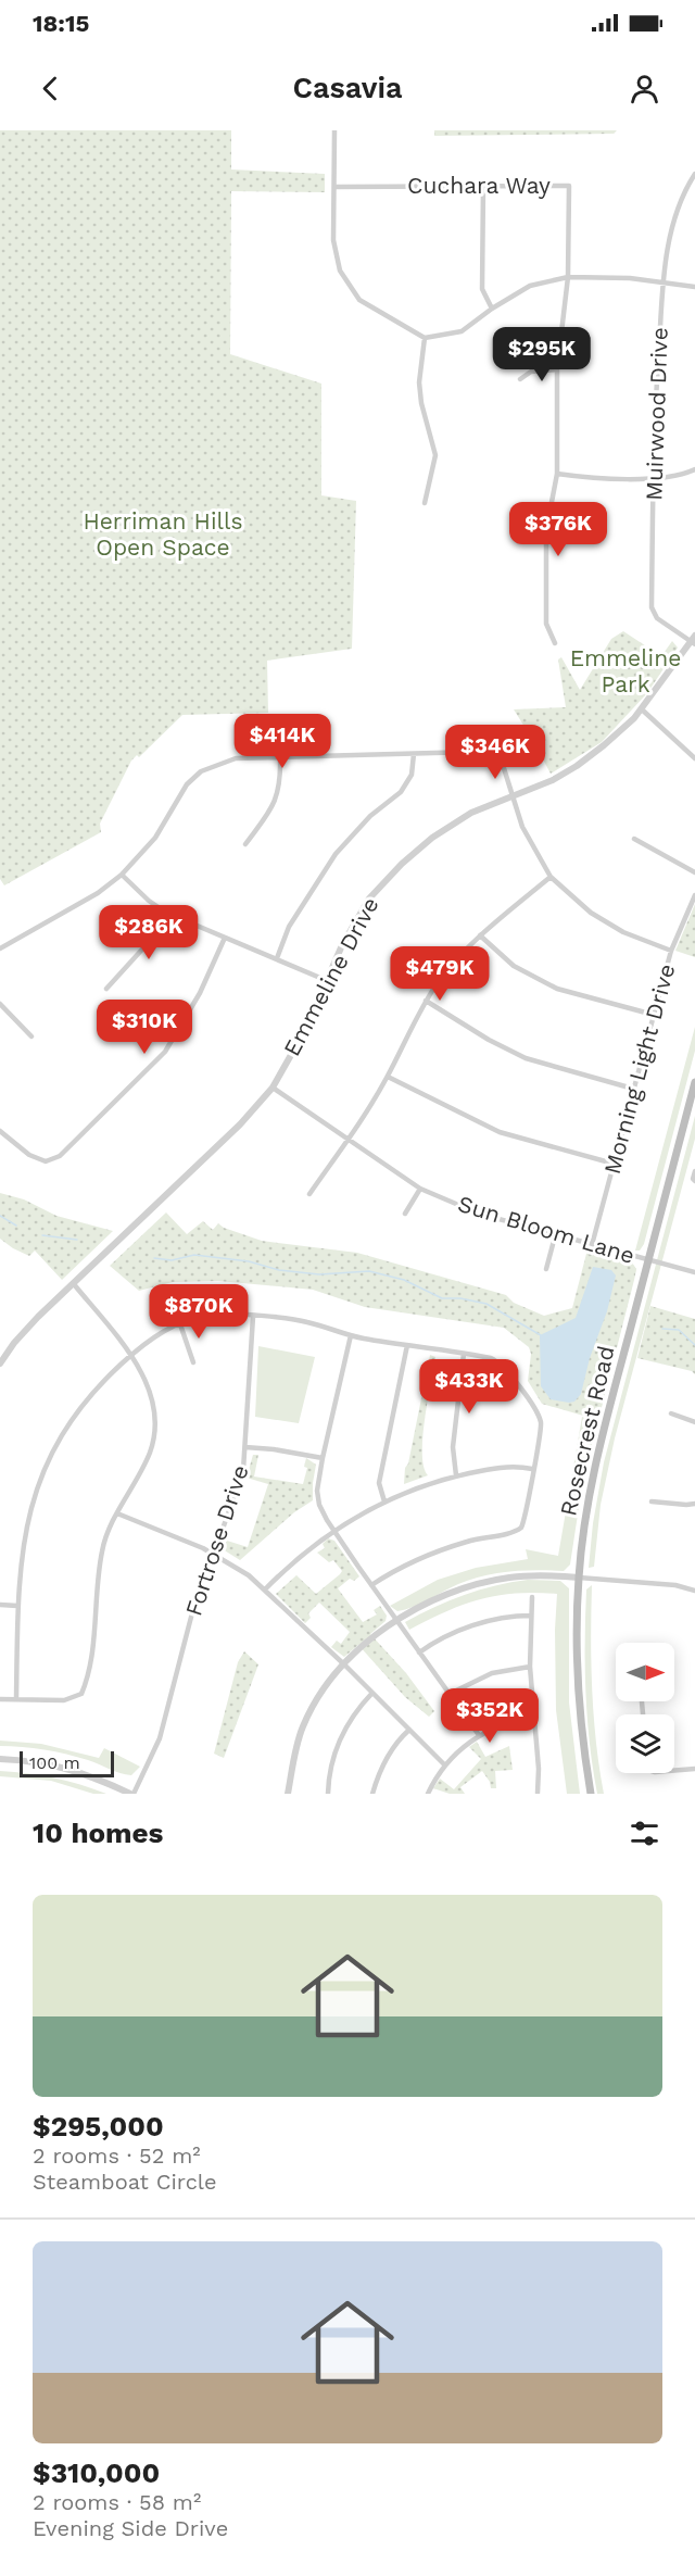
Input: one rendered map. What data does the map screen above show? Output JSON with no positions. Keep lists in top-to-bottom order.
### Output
{
  "streets": {
    "main road": ["Rosecrest Road"],
    "street": [
      "Cuchara Way",
      "Muirwood Drive",
      "Emmeline Drive",
      "Morning Light Drive",
      "Sun Bloom Lane",
      "Fortrose Drive"
    ]
  },
  "crossings": [
    ["Muirwood Drive", "Emmeline Drive"],
    ["Emmeline Drive", "Sun Bloom Lane"],
    ["Morning Light Drive", "Sun Bloom Lane"],
    ["Sun Bloom Lane", "Rosecrest Road"]
  ],
  "parks": ["Herriman Hills Open Space", "Emmeline Park"],
  "scale_bar": "100 m",
  "north": "right",
  "page": {
    "status": "18:15",
    "header": "Casavia",
    "price": [
      "$295K",
      "$376K",
      "$414K",
      "$346K",
      "$286K",
      "$479K",
      "$310K",
      "$870K",
      "$433K",
      "$352K"
    ],
    "scale": "100 m",
    "heading": "10 homes",
    "list": [
      {
        "name": "$295,000",
        "note": "2 rooms · 52 m² · Steamboat Circle"
      },
      {
        "name": "$310,000",
        "note": "2 rooms · 58 m² · Evening Side Drive"
      }
    ]
  }
}
